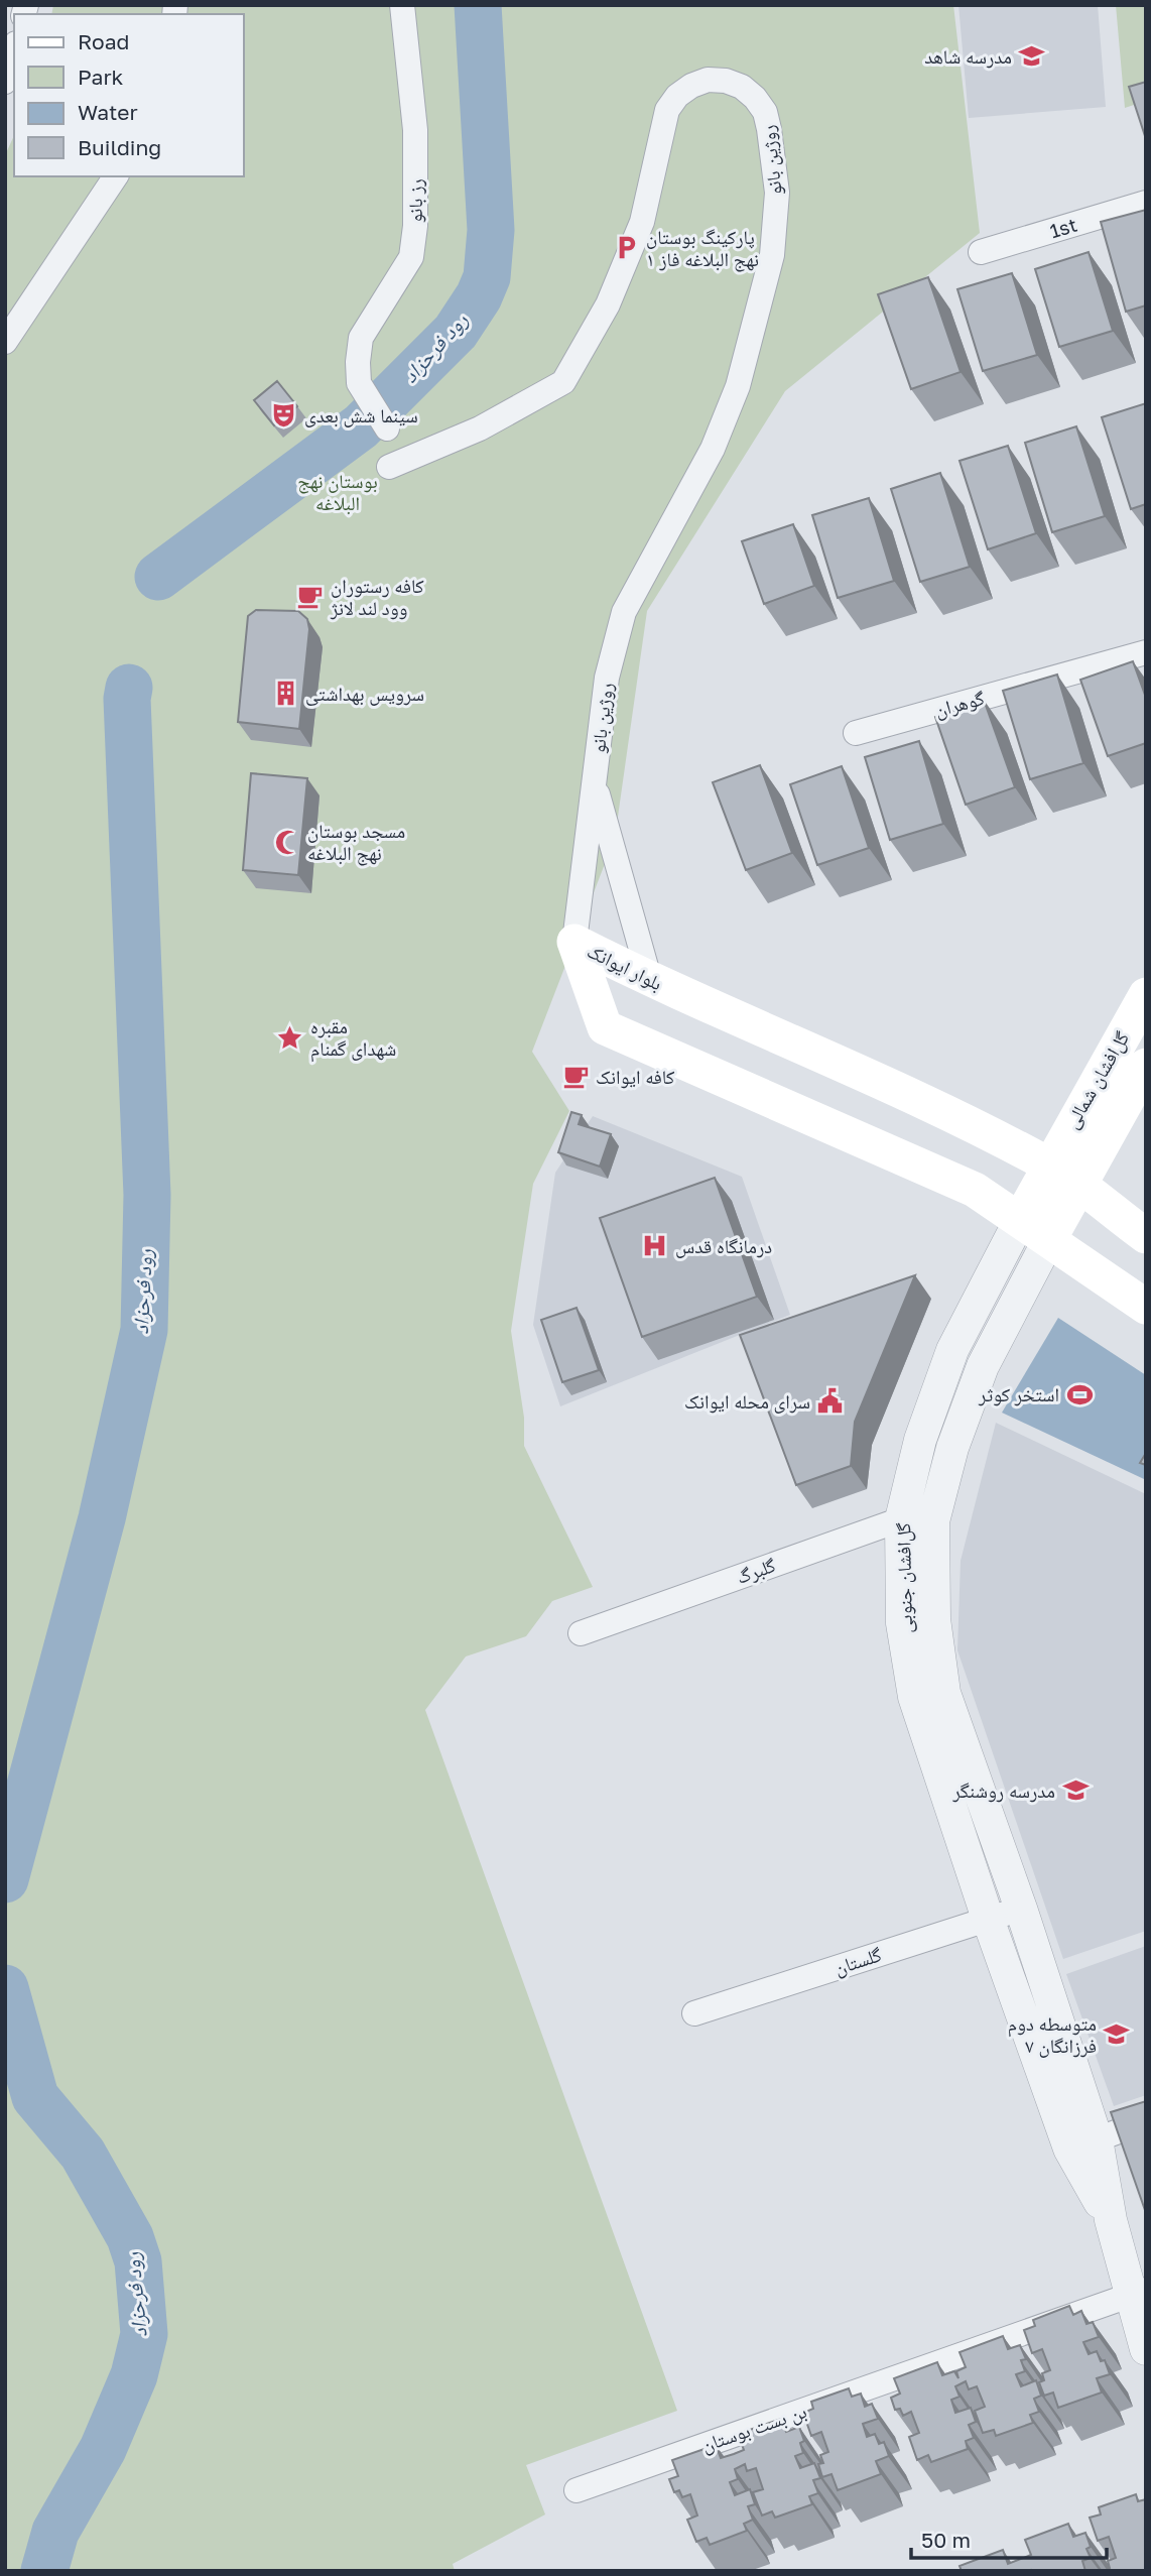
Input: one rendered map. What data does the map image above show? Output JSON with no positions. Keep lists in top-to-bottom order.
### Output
{
  "streets": {
    "main road": ["بلوار ایوانک", "گل‌افشان شمالی"],
    "street": [
      "روژین بانو",
      "رز بانو",
      "1st",
      "گوهران",
      "گلبرگ",
      "گل‌افشان جنوبی",
      "گلستان",
      "بن بست بوستان"
    ]
  },
  "crossings": [
    ["روژین بانو", "بلوار ایوانک"],
    ["بلوار ایوانک", "گل‌افشان شمالی"],
    ["بلوار ایوانک", "گل‌افشان جنوبی"],
    ["گل‌افشان شمالی", "گل‌افشان جنوبی"],
    ["گلبرگ", "گل‌افشان جنوبی"],
    ["گل‌افشان جنوبی", "گلستان"],
    ["گل‌افشان جنوبی", "بن بست بوستان"]
  ],
  "water": ["رود فرحزاد"],
  "parks": ["بوستان نهج البلاغه"],
  "places": {
    "school or university": ["مدرسه شاهد", "مدرسه روشنگر", "متوسطه دوم فرزانگان ۷"],
    "parking": ["پارکینگ بوستان نهج البلاغه فاز ۱"],
    "theatre": ["سینما شش بعدی"],
    "cafe": ["کافه رستوران وود لند لانژ", "کافه ایوانک"],
    "building": ["سرویس بهداشتی"],
    "mosque": ["مسجد بوستان نهج البلاغه"],
    "place": ["مقبره شهدای گمنام"],
    "hospital": ["درمانگاه قدس"],
    "sports": ["استخر کوثر"],
    "public building": ["سرای محله ایوانک"]
  },
  "legend": [
    "Road",
    "Park",
    "Water",
    "Building"
  ],
  "scale_bar": "50 m"
}
